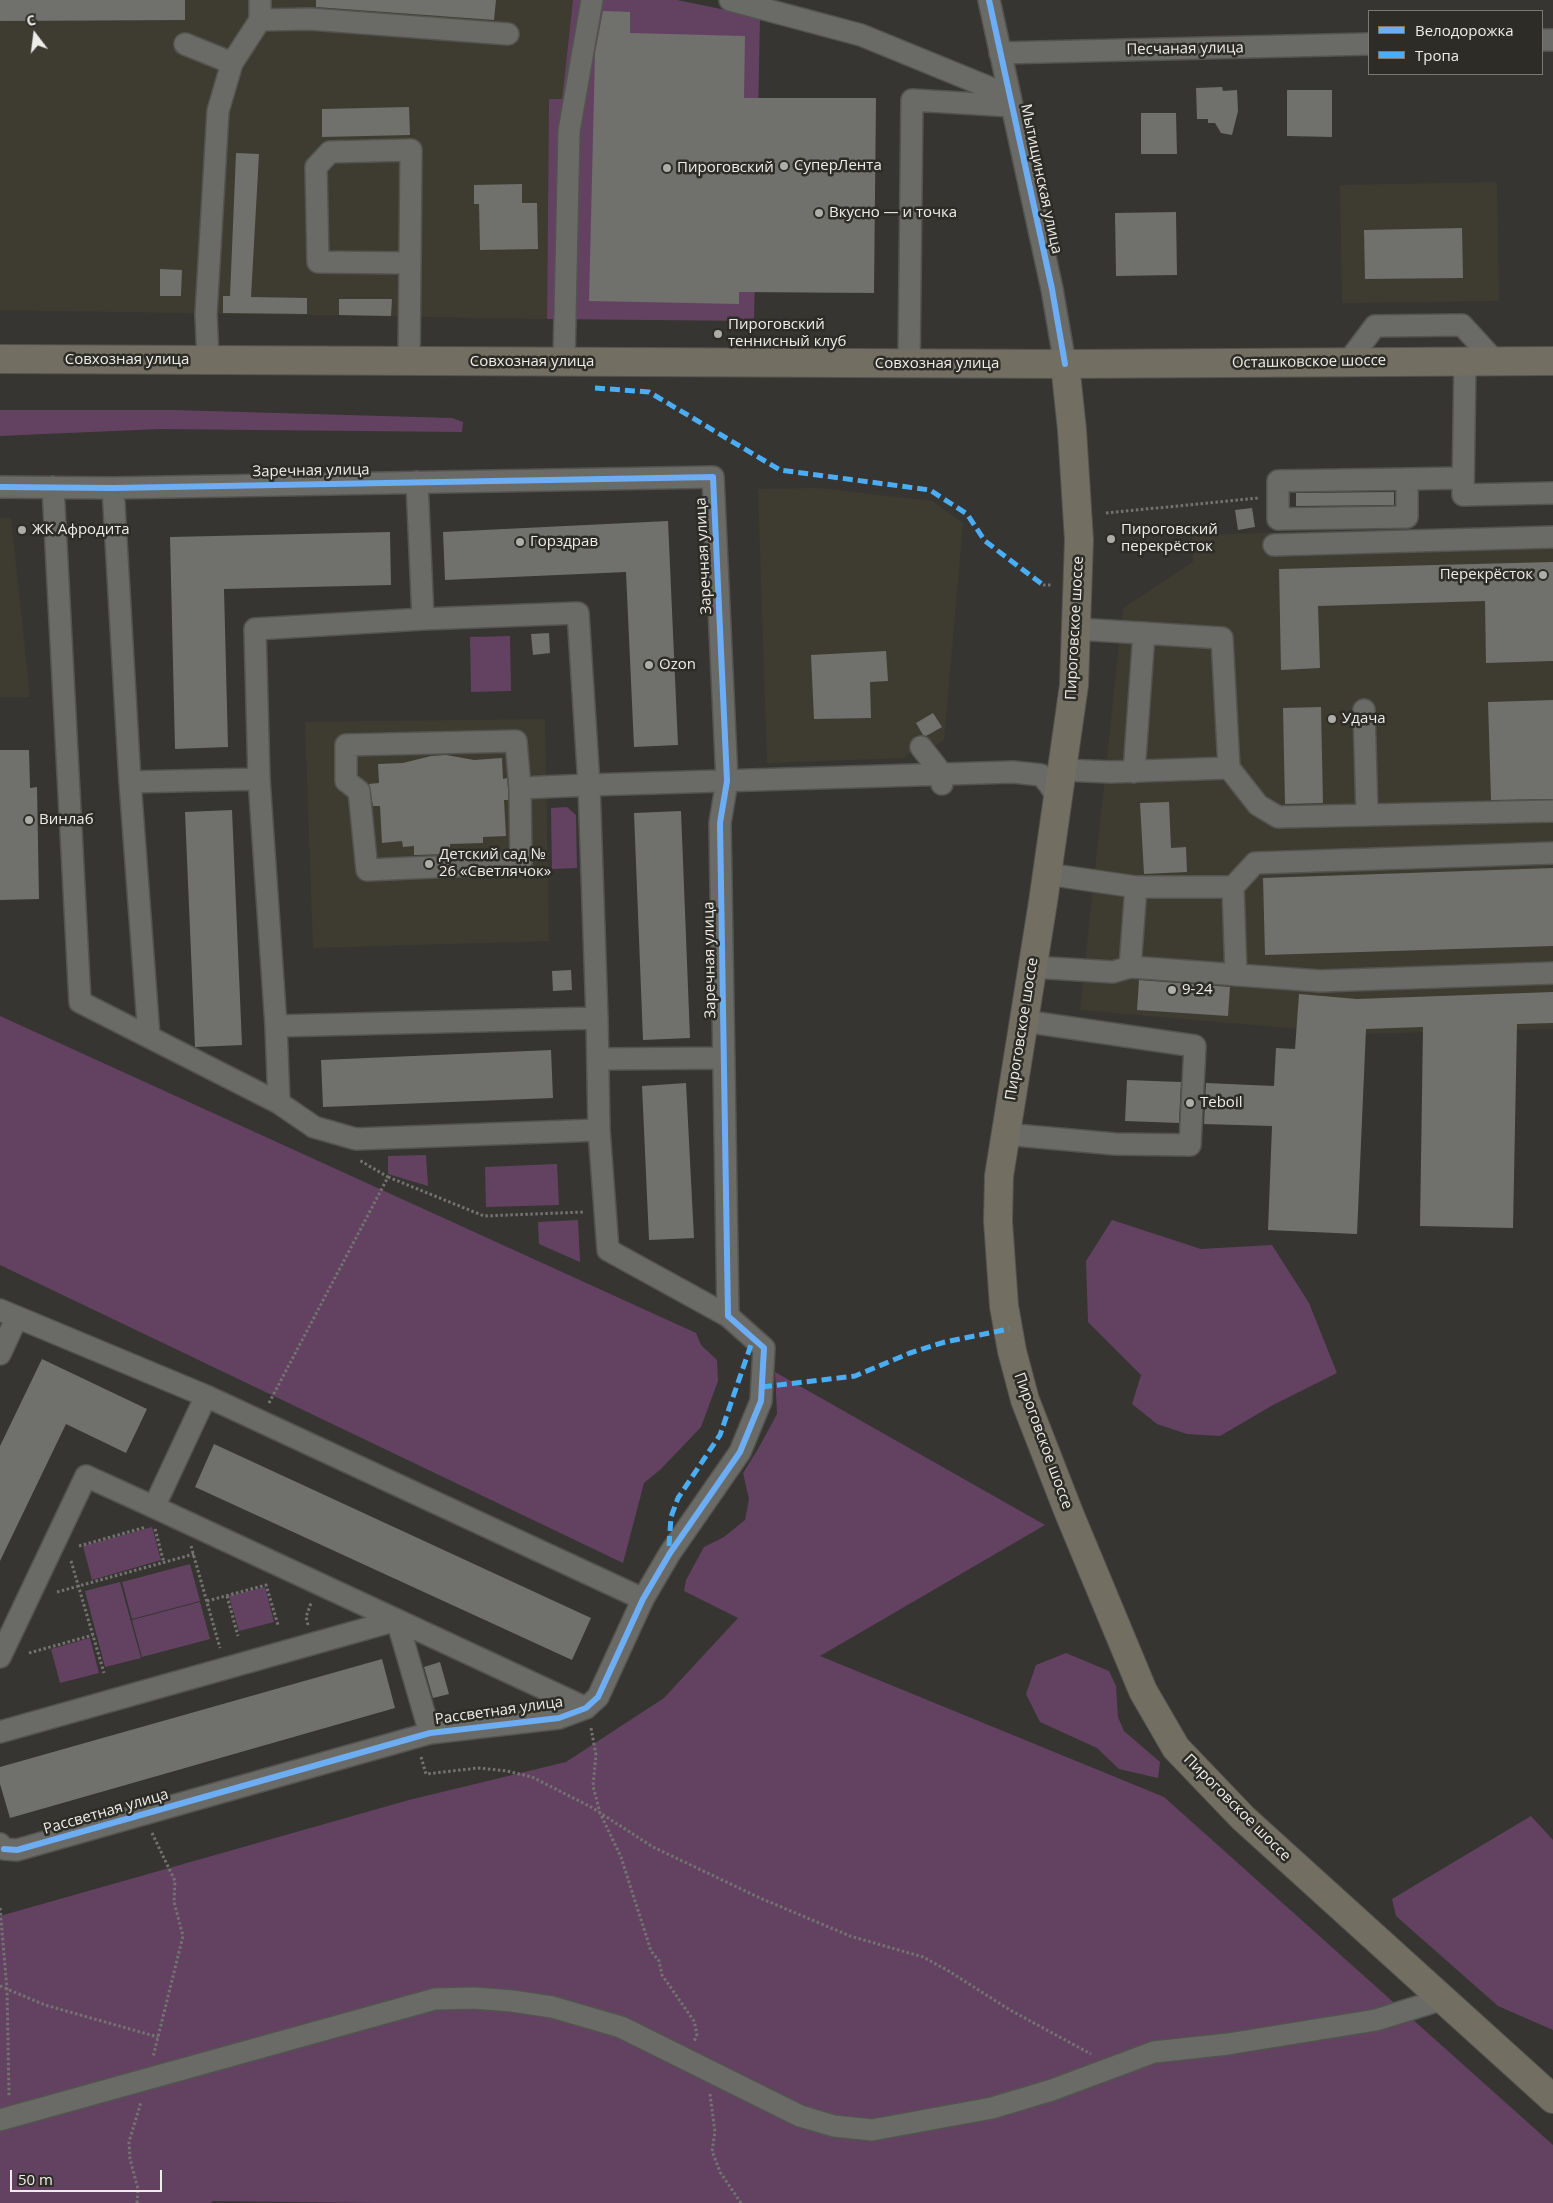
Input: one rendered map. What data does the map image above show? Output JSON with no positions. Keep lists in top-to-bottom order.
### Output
{
  "streets": {
    "main road": ["Совхозная улица", "Осташковское шоссе", "Пироговское шоссе"],
    "street": [
      "Песчаная улица",
      "Мытищинская улица",
      "Заречная улица",
      "Рассветная улица"
    ]
  },
  "crossings": [
    ["Песчаная улица", "Мытищинская улица"],
    ["Мытищинская улица", "Совхозная улица"],
    ["Мытищинская улица", "Осташковское шоссе"],
    ["Мытищинская улица", "Пироговское шоссе"],
    ["Совхозная улица", "Осташковское шоссе"],
    ["Совхозная улица", "Пироговское шоссе"],
    ["Осташковское шоссе", "Пироговское шоссе"],
    ["Заречная улица", "Рассветная улица"]
  ],
  "places": [
    "СуперЛента",
    "Пироговский",
    "Вкусно — и точка",
    "Пироговский теннисный клуб",
    "ЖК Афродита",
    "Пироговский перекрёсток",
    "Горздрав",
    "Перекрёсток",
    "Ozon",
    "Удача",
    "Винлаб",
    "Детский сад № 26 «Светлячок»",
    "9-24",
    "Teboil"
  ],
  "legend": ["Велодорожка", "Тропа"],
  "scale_bar": "50 m",
  "north": "top"
}
